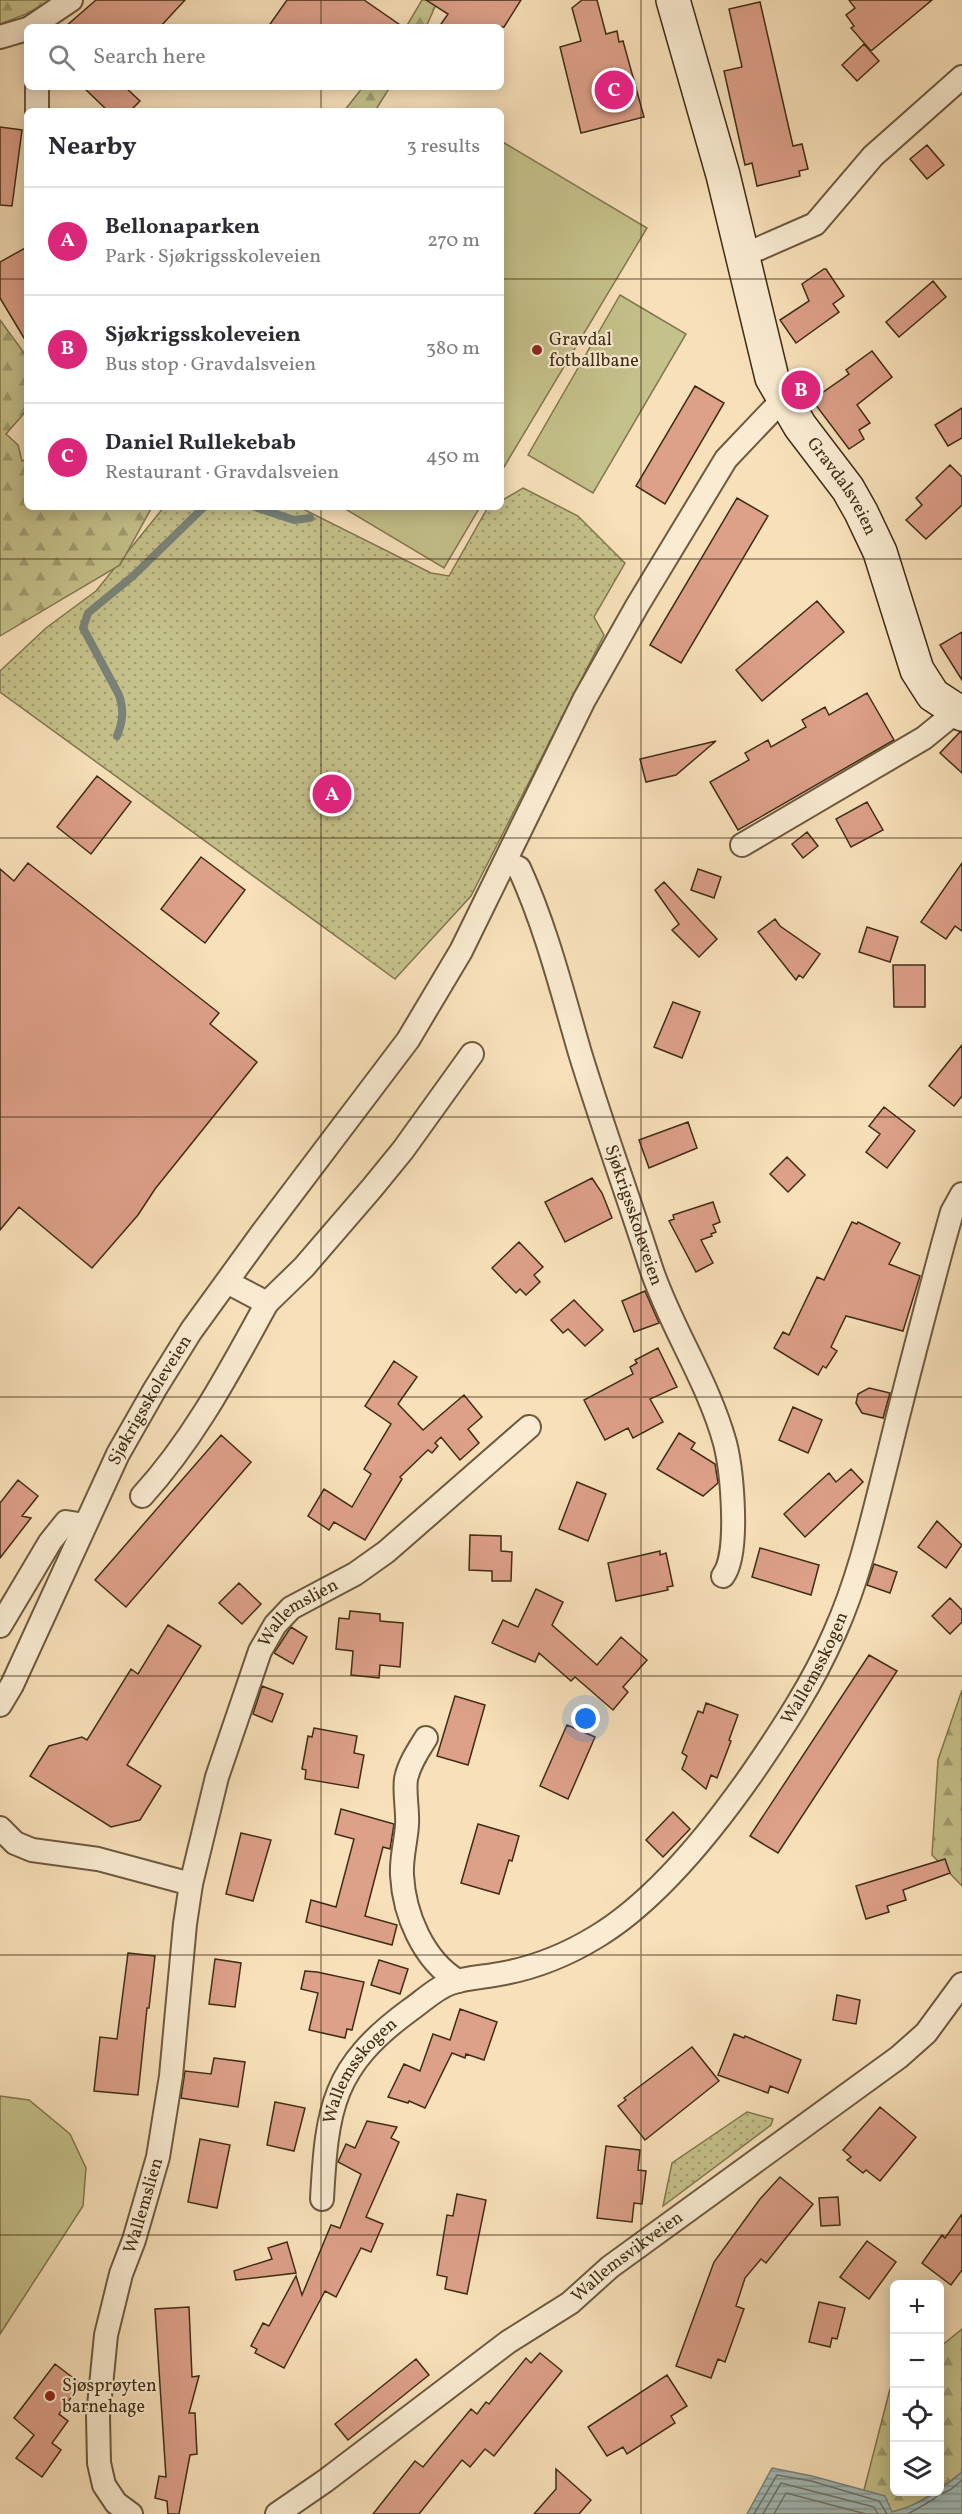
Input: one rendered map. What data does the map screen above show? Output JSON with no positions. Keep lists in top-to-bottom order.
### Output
{
  "streets": {
    "main road": ["Gravdalsveien"],
    "street": [
      "Sjøkrigsskoleveien",
      "Wallemslien",
      "Wallemsskogen",
      "Wallemsvikveien"
    ]
  },
  "crossings": [
    ["Gravdalsveien", "Sjøkrigsskoleveien"]
  ],
  "places": ["Gravdal fotballbane", "Sjøsprøyten barnehage"],
  "page": {
    "search": "Search here",
    "pins": ["C", "B", "A"],
    "heading": ["Nearby", "3 results"],
    "list": [
      {
        "mark": "A",
        "name": "Bellonaparken",
        "note": "Park · Sjøkrigsskoleveien",
        "value": "270 m"
      },
      {
        "mark": "B",
        "name": "Sjøkrigsskoleveien",
        "note": "Bus stop · Gravdalsveien",
        "value": "380 m"
      },
      {
        "mark": "C",
        "name": "Daniel Rullekebab",
        "note": "Restaurant · Gravdalsveien",
        "value": "450 m"
      }
    ],
    "map_buttons": ["+", "−"]
  }
}
